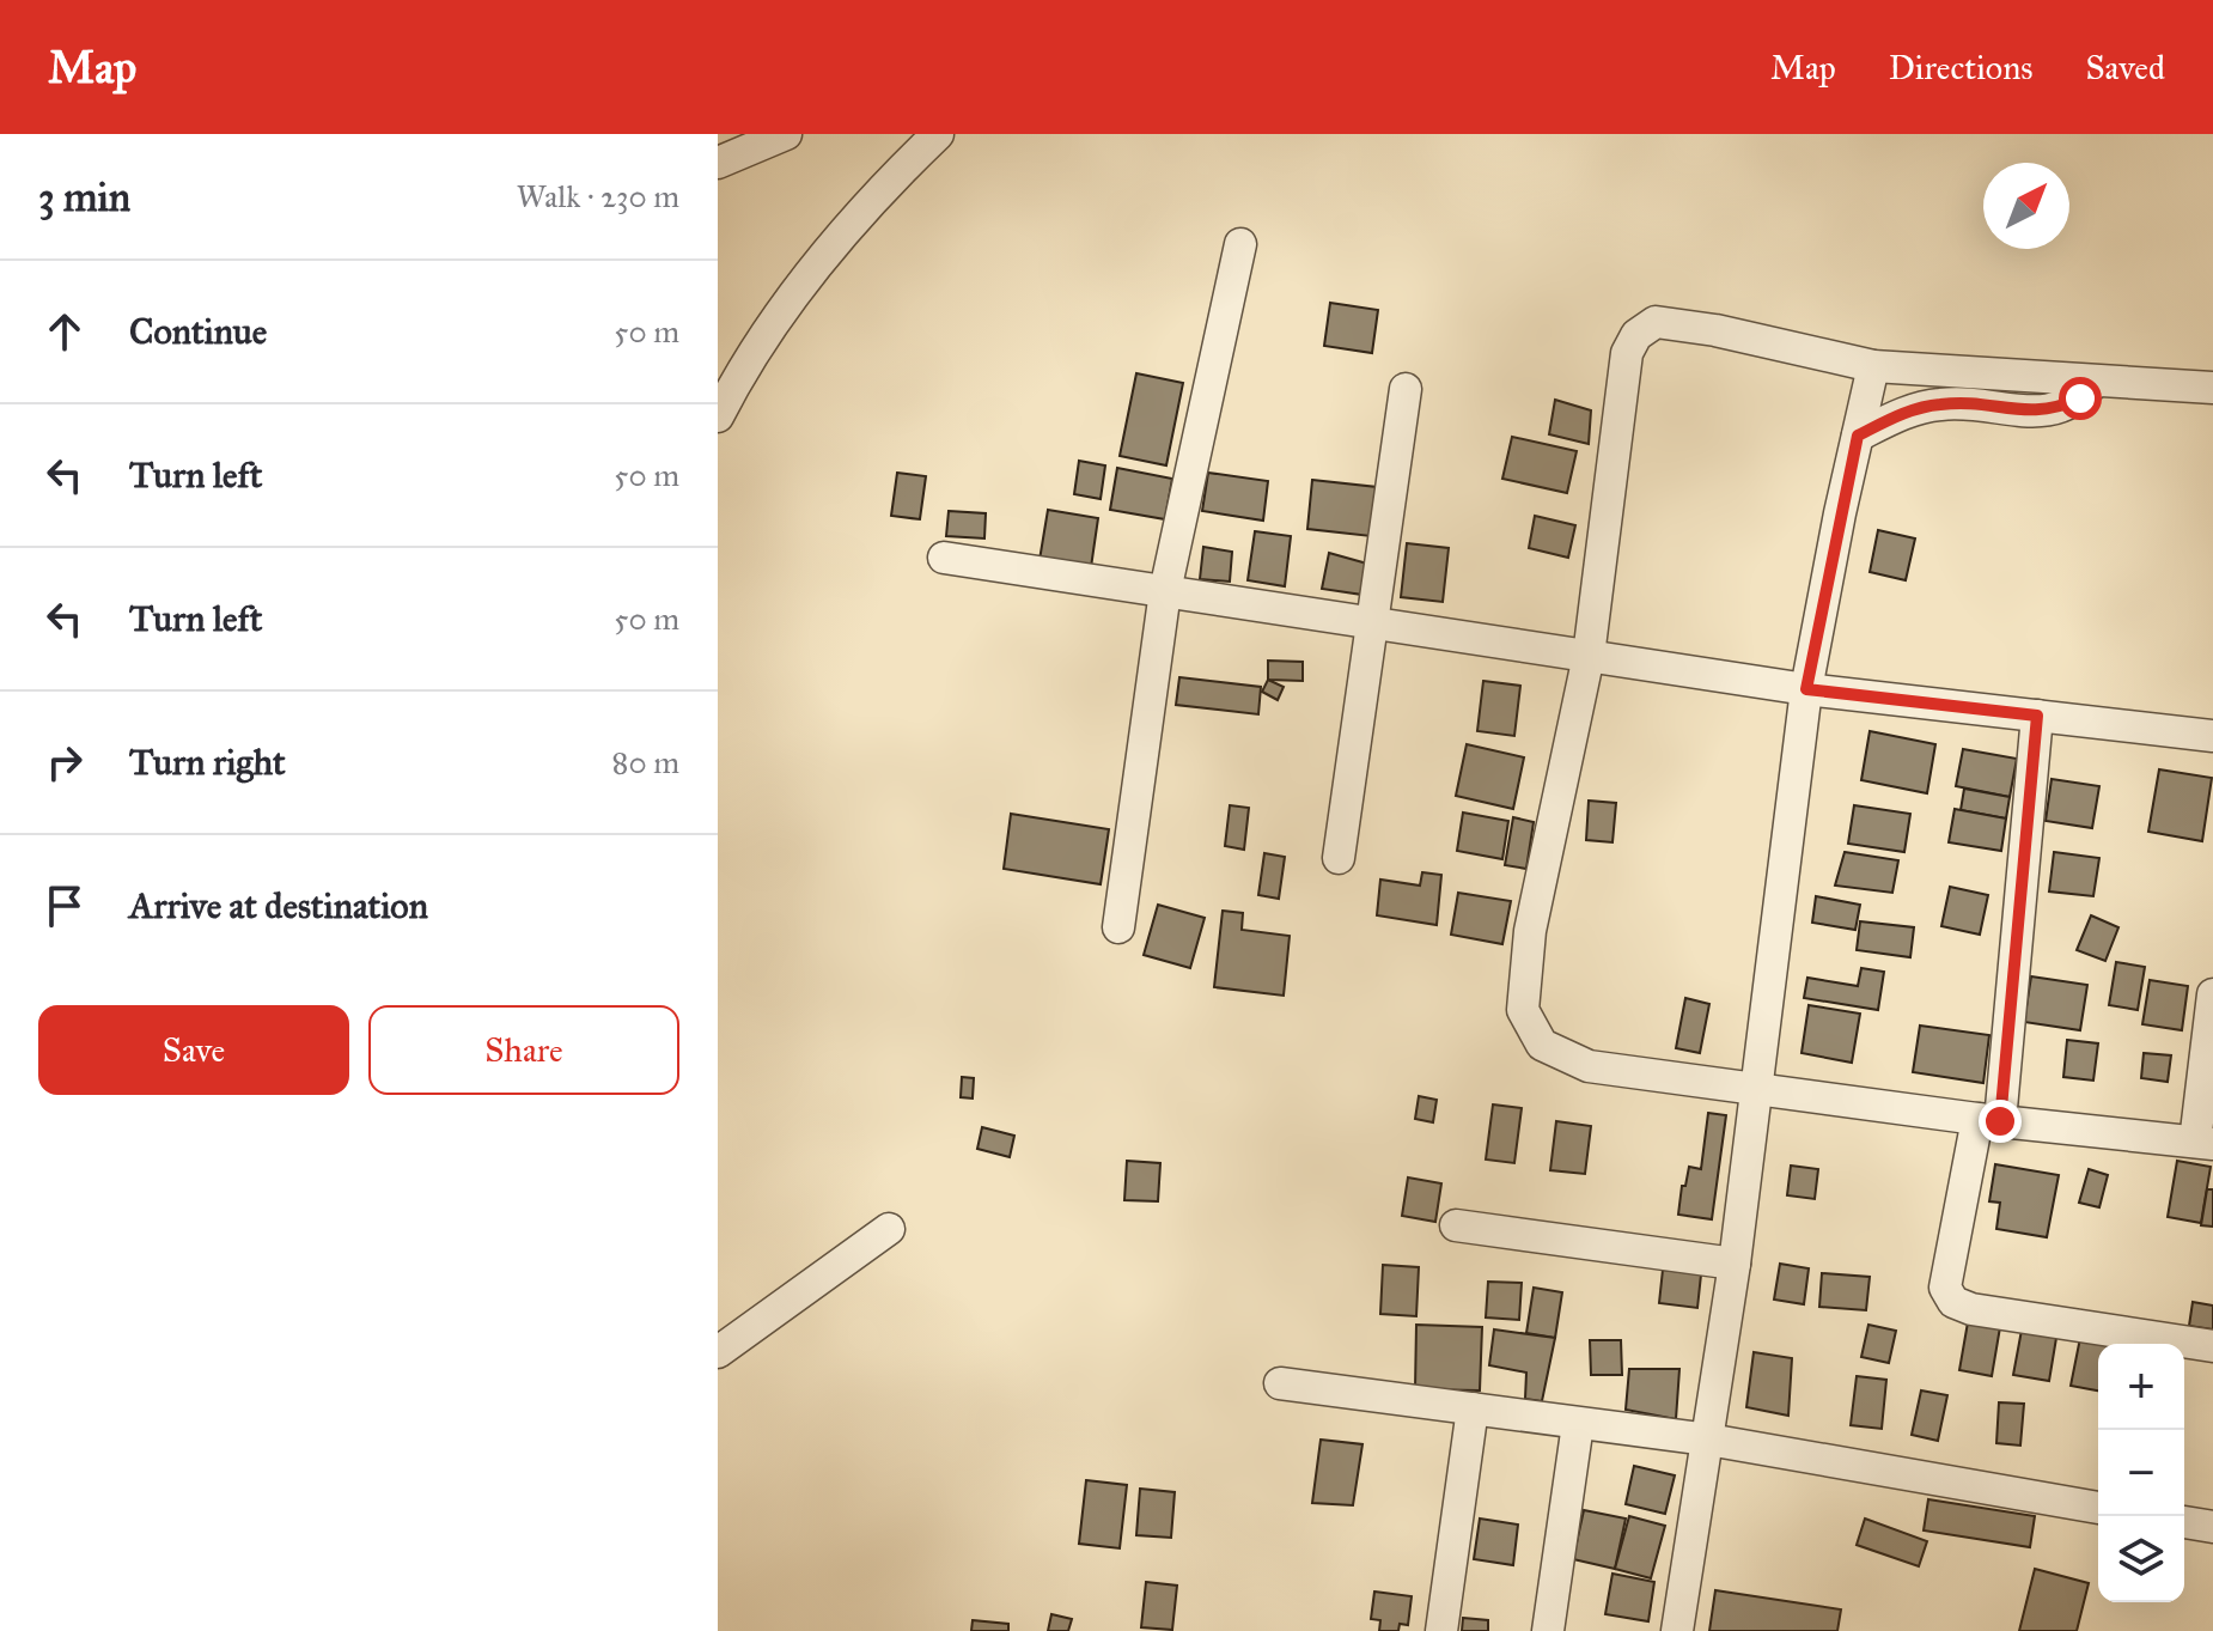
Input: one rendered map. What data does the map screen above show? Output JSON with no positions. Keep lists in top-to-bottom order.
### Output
{
  "north": "top right",
  "page": {
    "header": "Map",
    "nav": ["Map", "Directions", "Saved"],
    "heading": ["3 min", "Walk · 230 m"],
    "list": [
      ["Continue", "50 m"],
      ["Turn left", "50 m"],
      ["Turn left", "50 m"],
      ["Turn right", "80 m"],
      "Arrive at destination"
    ],
    "buttons": ["Save", "Share"],
    "map_buttons": ["+", "−"]
  }
}
